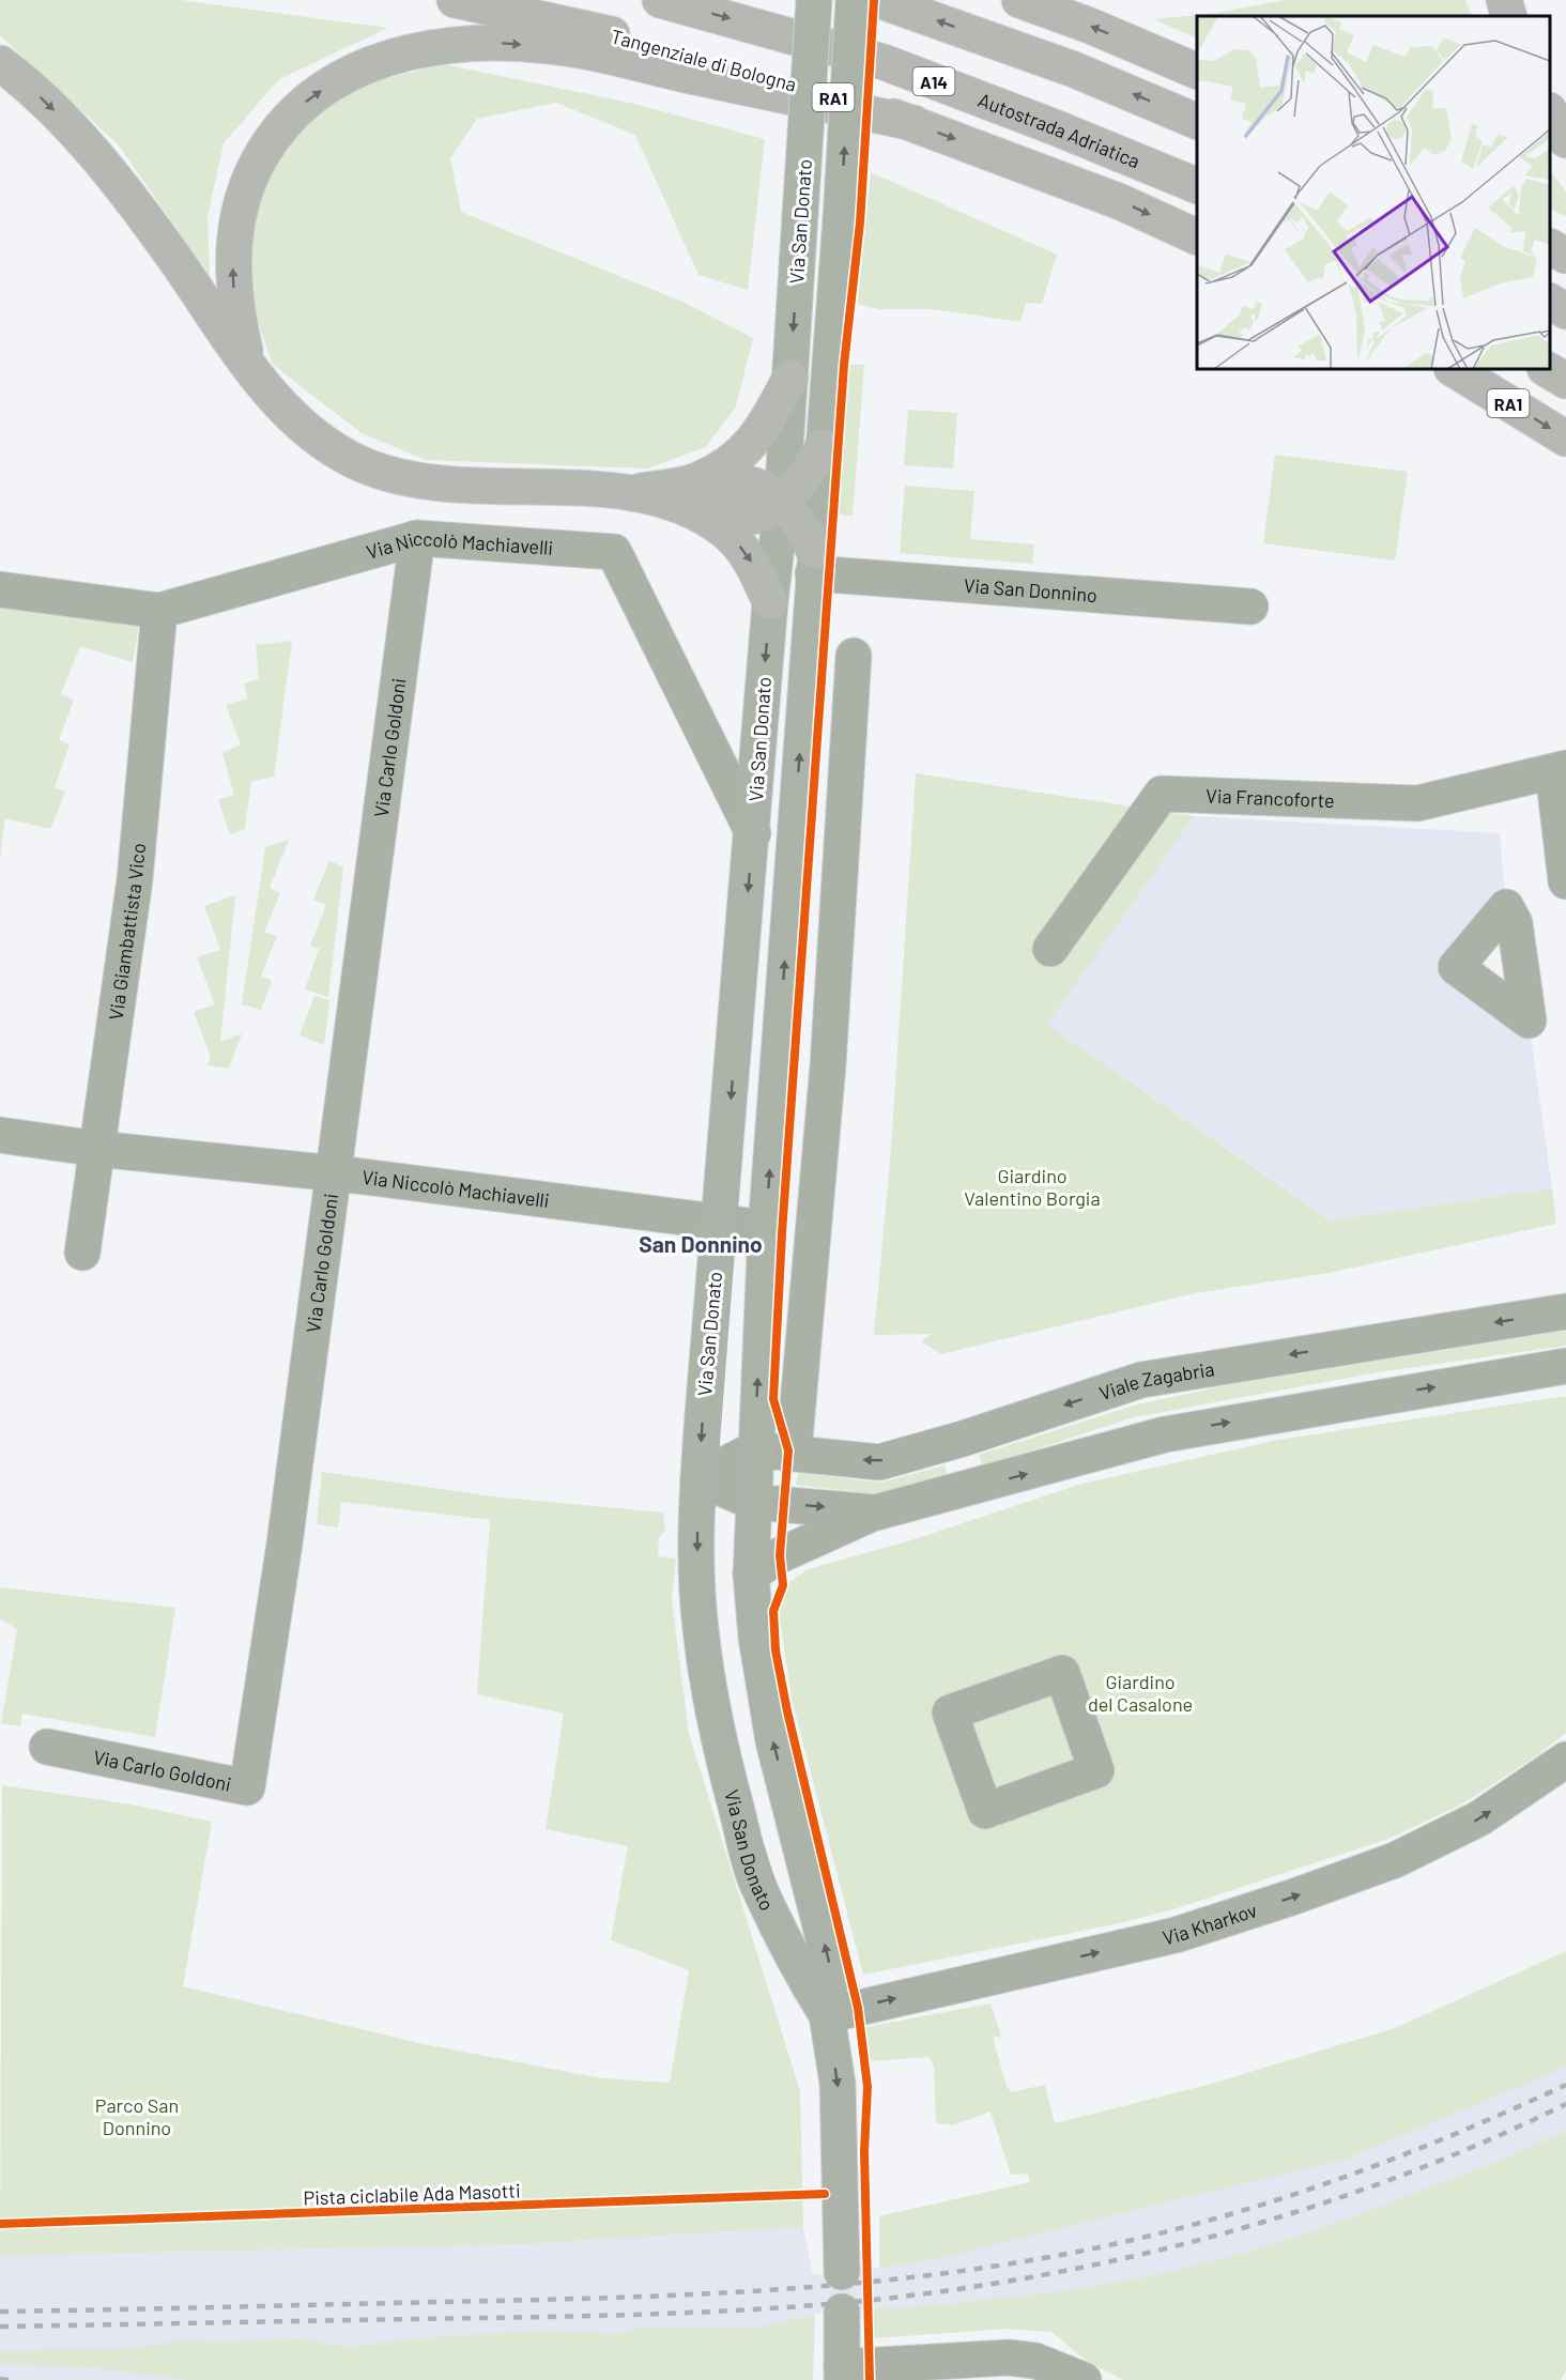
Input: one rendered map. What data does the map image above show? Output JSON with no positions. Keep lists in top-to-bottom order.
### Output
{
  "streets": {
    "highway": [
      "Tangenziale di Bologna",
      "A14",
      "RA1",
      "Autostrada Adriatica"
    ],
    "main road": ["Via San Donato"],
    "street": [
      "Via Niccolò Machiavelli",
      "Via San Donnino",
      "Via Carlo Goldoni",
      "Via Francoforte",
      "Via Giambattista Vico",
      "Viale Zagabria",
      "Via Kharkov"
    ],
    "cycle path": ["Pista ciclabile Ada Masotti"]
  },
  "crossings": [
    ["Via San Donato", "Via Niccolò Machiavelli"],
    ["Via San Donato", "Via San Donnino"],
    ["Via San Donato", "Viale Zagabria"],
    ["Via San Donato", "Via Kharkov"],
    ["Via Niccolò Machiavelli", "Via Carlo Goldoni"],
    ["Via Niccolò Machiavelli", "Via Giambattista Vico"]
  ],
  "one_way": ["Via Kharkov"],
  "districts": ["San Donnino"],
  "parks": ["Giardino Valentino Borgia", "Giardino del Casalone", "Parco San Donnino"]
}
